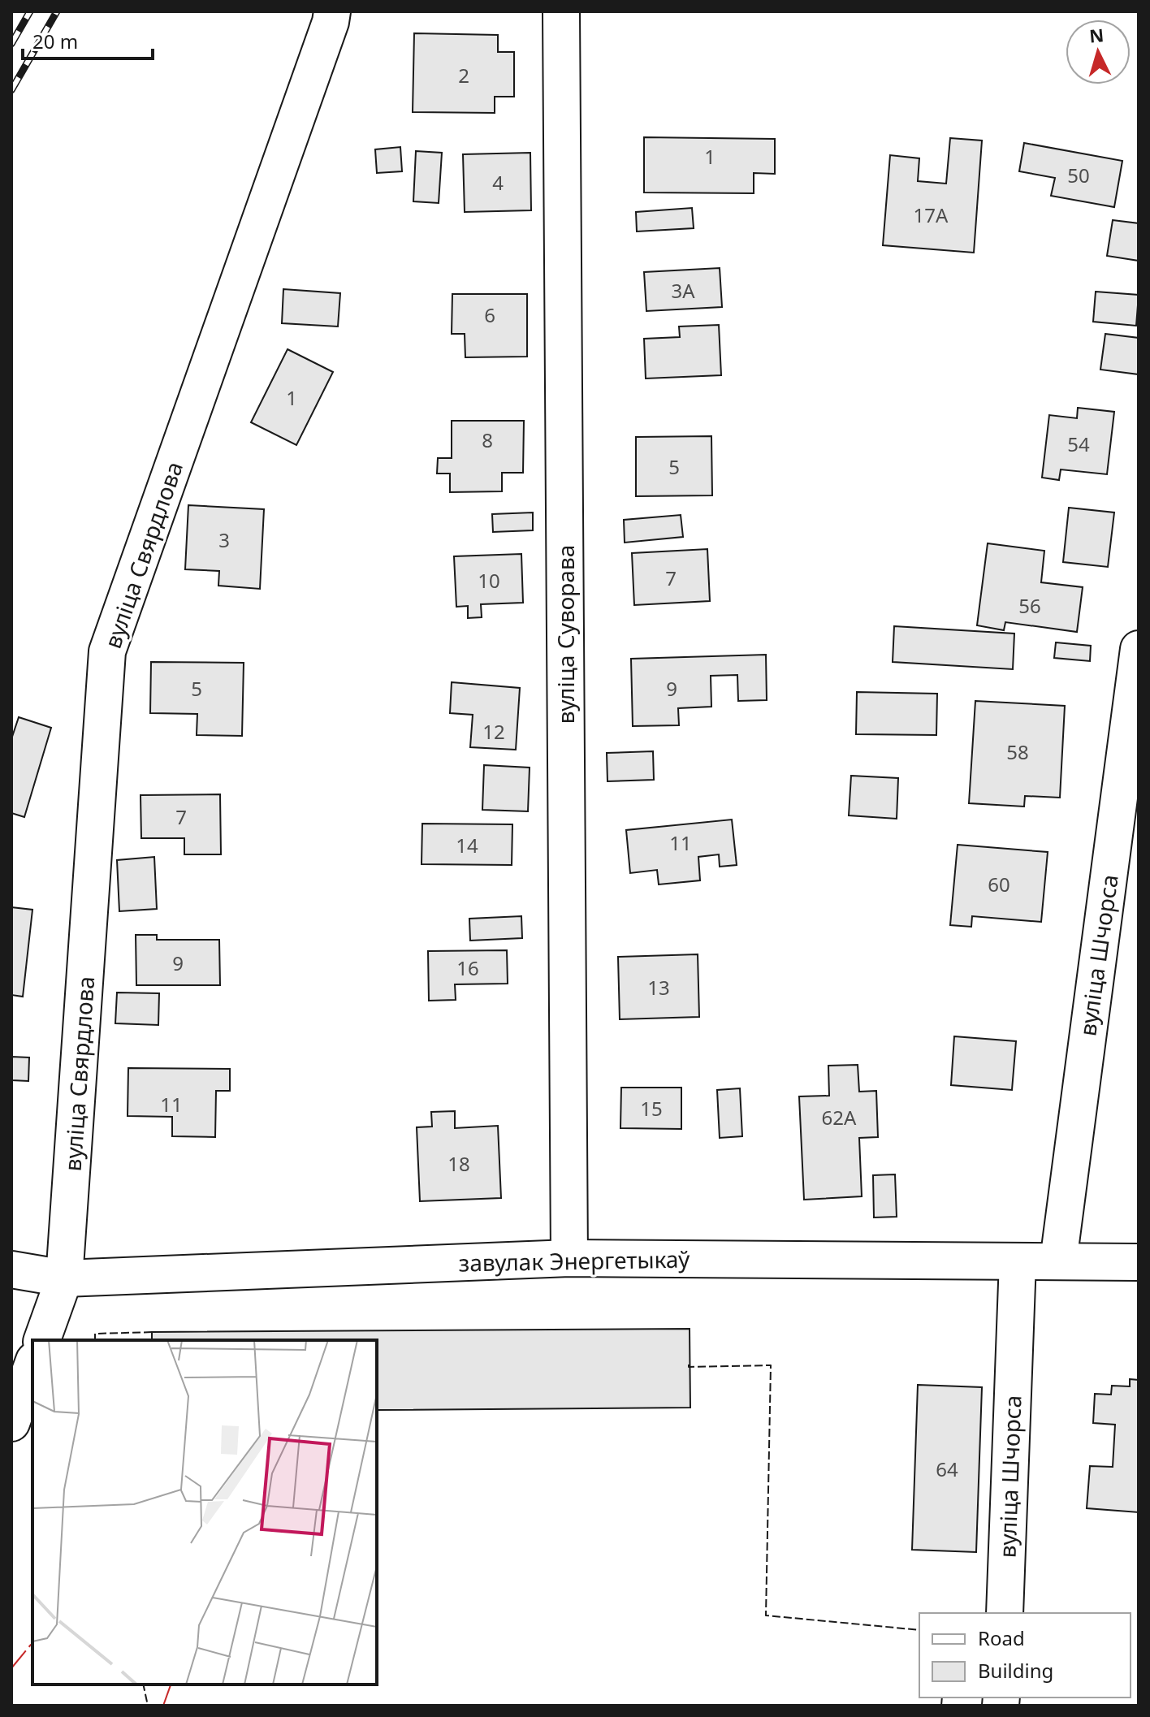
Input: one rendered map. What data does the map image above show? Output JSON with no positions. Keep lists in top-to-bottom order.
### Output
{
  "streets": {
    "street": [
      "вуліца Свярдлова",
      "вуліца Суворава",
      "вуліца Шчорса",
      "завулак Энергетыкаў"
    ]
  },
  "crossings": [
    ["вуліца Свярдлова", "завулак Энергетыкаў"],
    ["вуліца Суворава", "завулак Энергетыкаў"],
    ["вуліца Шчорса", "завулак Энергетыкаў"]
  ],
  "house_numbers": [
    "2",
    "1",
    "50",
    "4",
    "17А",
    "3А",
    "6",
    "1",
    "8",
    "54",
    "5",
    "3",
    "7",
    "10",
    "56",
    "5",
    "9",
    "12",
    "58",
    "7",
    "11",
    "14",
    "60",
    "9",
    "16",
    "13",
    "11",
    "15",
    "62А",
    "18",
    "64"
  ],
  "legend": ["Road", "Building"],
  "scale_bar": "20 m",
  "north": "top"
}
